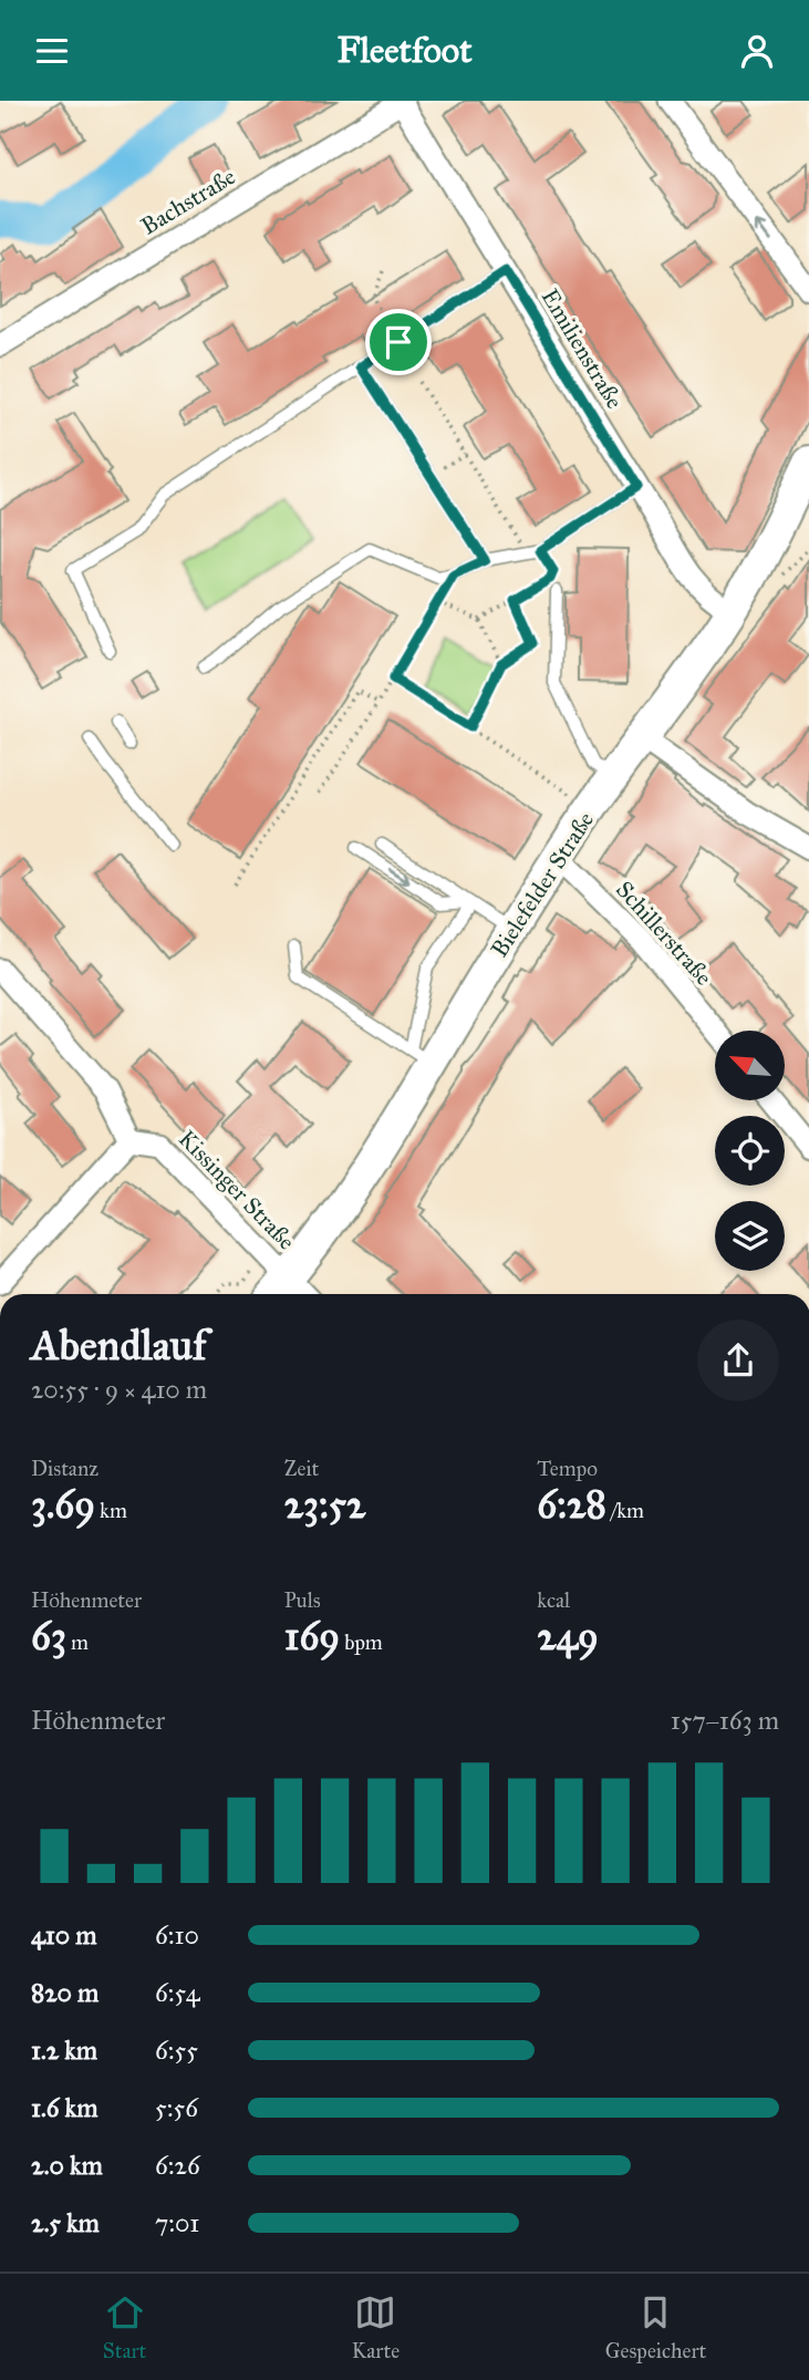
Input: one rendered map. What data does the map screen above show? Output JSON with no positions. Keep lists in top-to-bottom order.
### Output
{
  "streets": {
    "main road": ["Bielefelder Straße"],
    "street": [
      "Bachstraße",
      "Emilienstraße",
      "Schillerstraße",
      "Kissinger Straße"
    ]
  },
  "crossings": [
    ["Bachstraße", "Emilienstraße"],
    ["Emilienstraße", "Bielefelder Straße"],
    ["Bielefelder Straße", "Schillerstraße"],
    ["Bielefelder Straße", "Kissinger Straße"]
  ],
  "north": "top left",
  "page": {
    "header": "Fleetfoot",
    "heading": ["Abendlauf", "20:55 · 9 × 410 m"],
    "stats": [
      ["Distanz", "3.69 km"],
      ["Zeit", "23:52"],
      ["Tempo", "6:28 /km"],
      ["Höhenmeter", "63 m"],
      ["Puls", "169 bpm"],
      ["kcal", "249"]
    ],
    "chart": ["Höhenmeter", "157–163 m"],
    "list": [
      {
        "name": "410 m",
        "note": "6:10"
      },
      {
        "name": "820 m",
        "note": "6:54"
      },
      {
        "name": "1.2 km",
        "note": "6:55"
      },
      {
        "name": "1.6 km",
        "note": "5:56"
      },
      {
        "name": "2.0 km",
        "note": "6:26"
      },
      {
        "name": "2.5 km",
        "note": "7:01"
      }
    ],
    "tabs": ["Start", "Karte", "Gespeichert"]
  }
}
